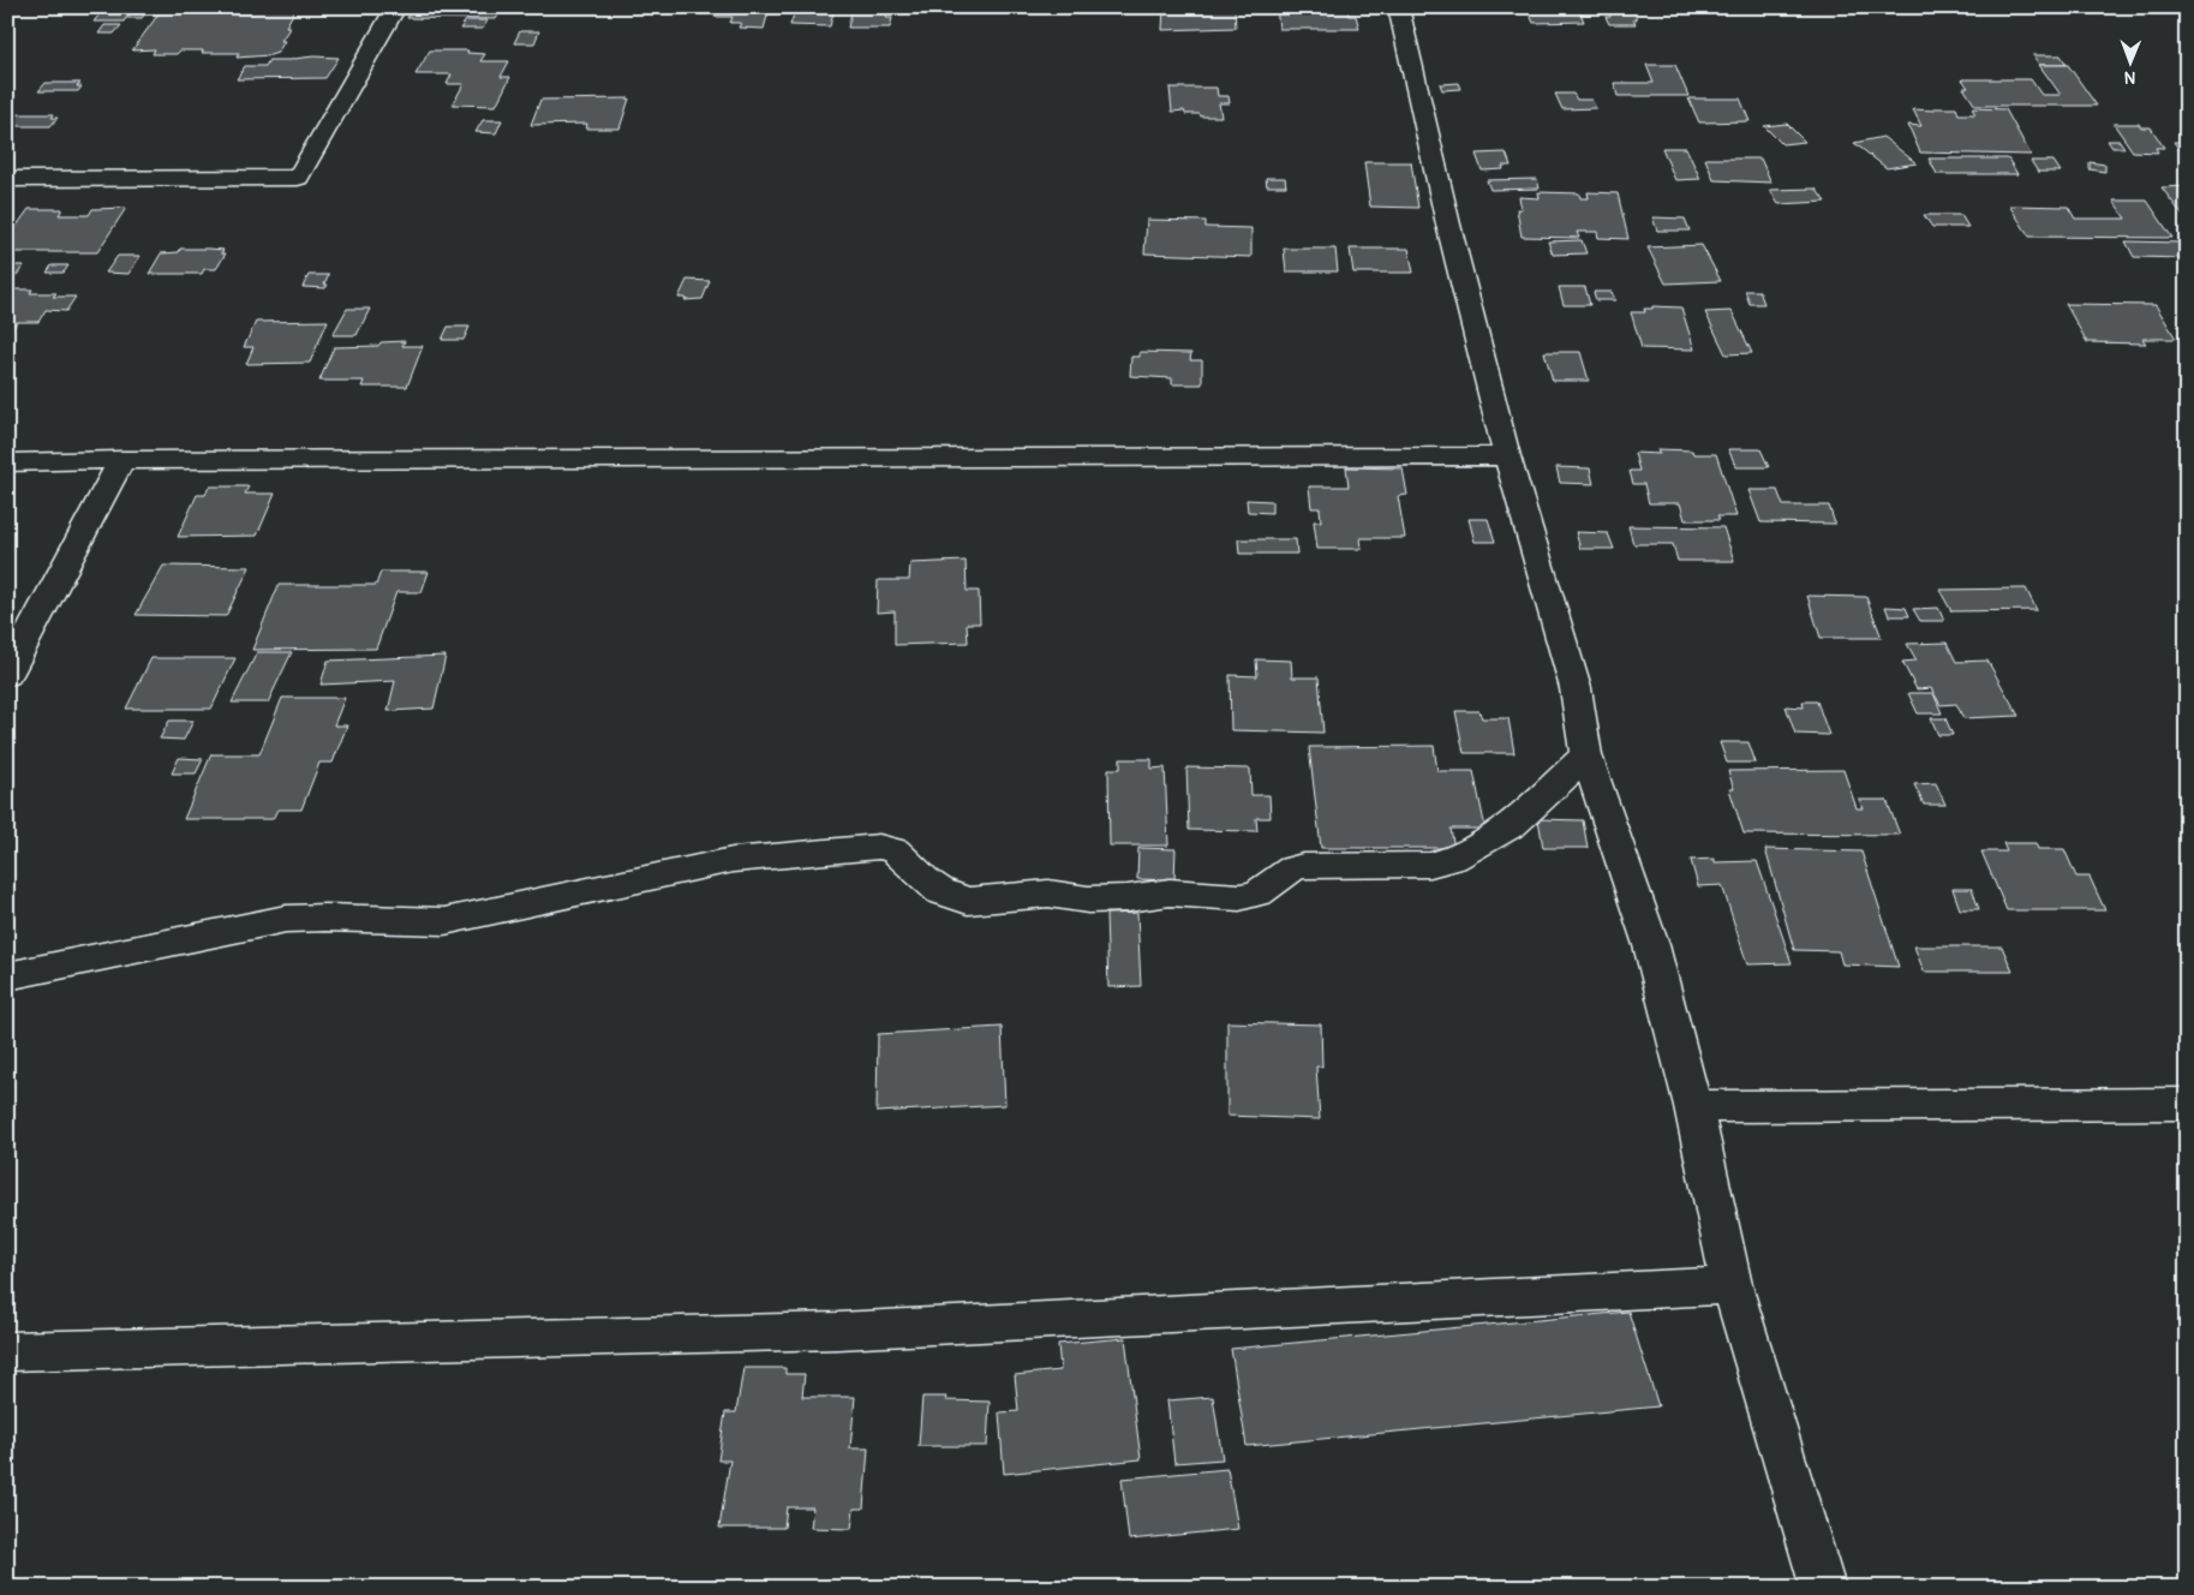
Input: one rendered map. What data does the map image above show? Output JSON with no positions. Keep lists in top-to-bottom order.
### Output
{
  "north": "bottom"
}
